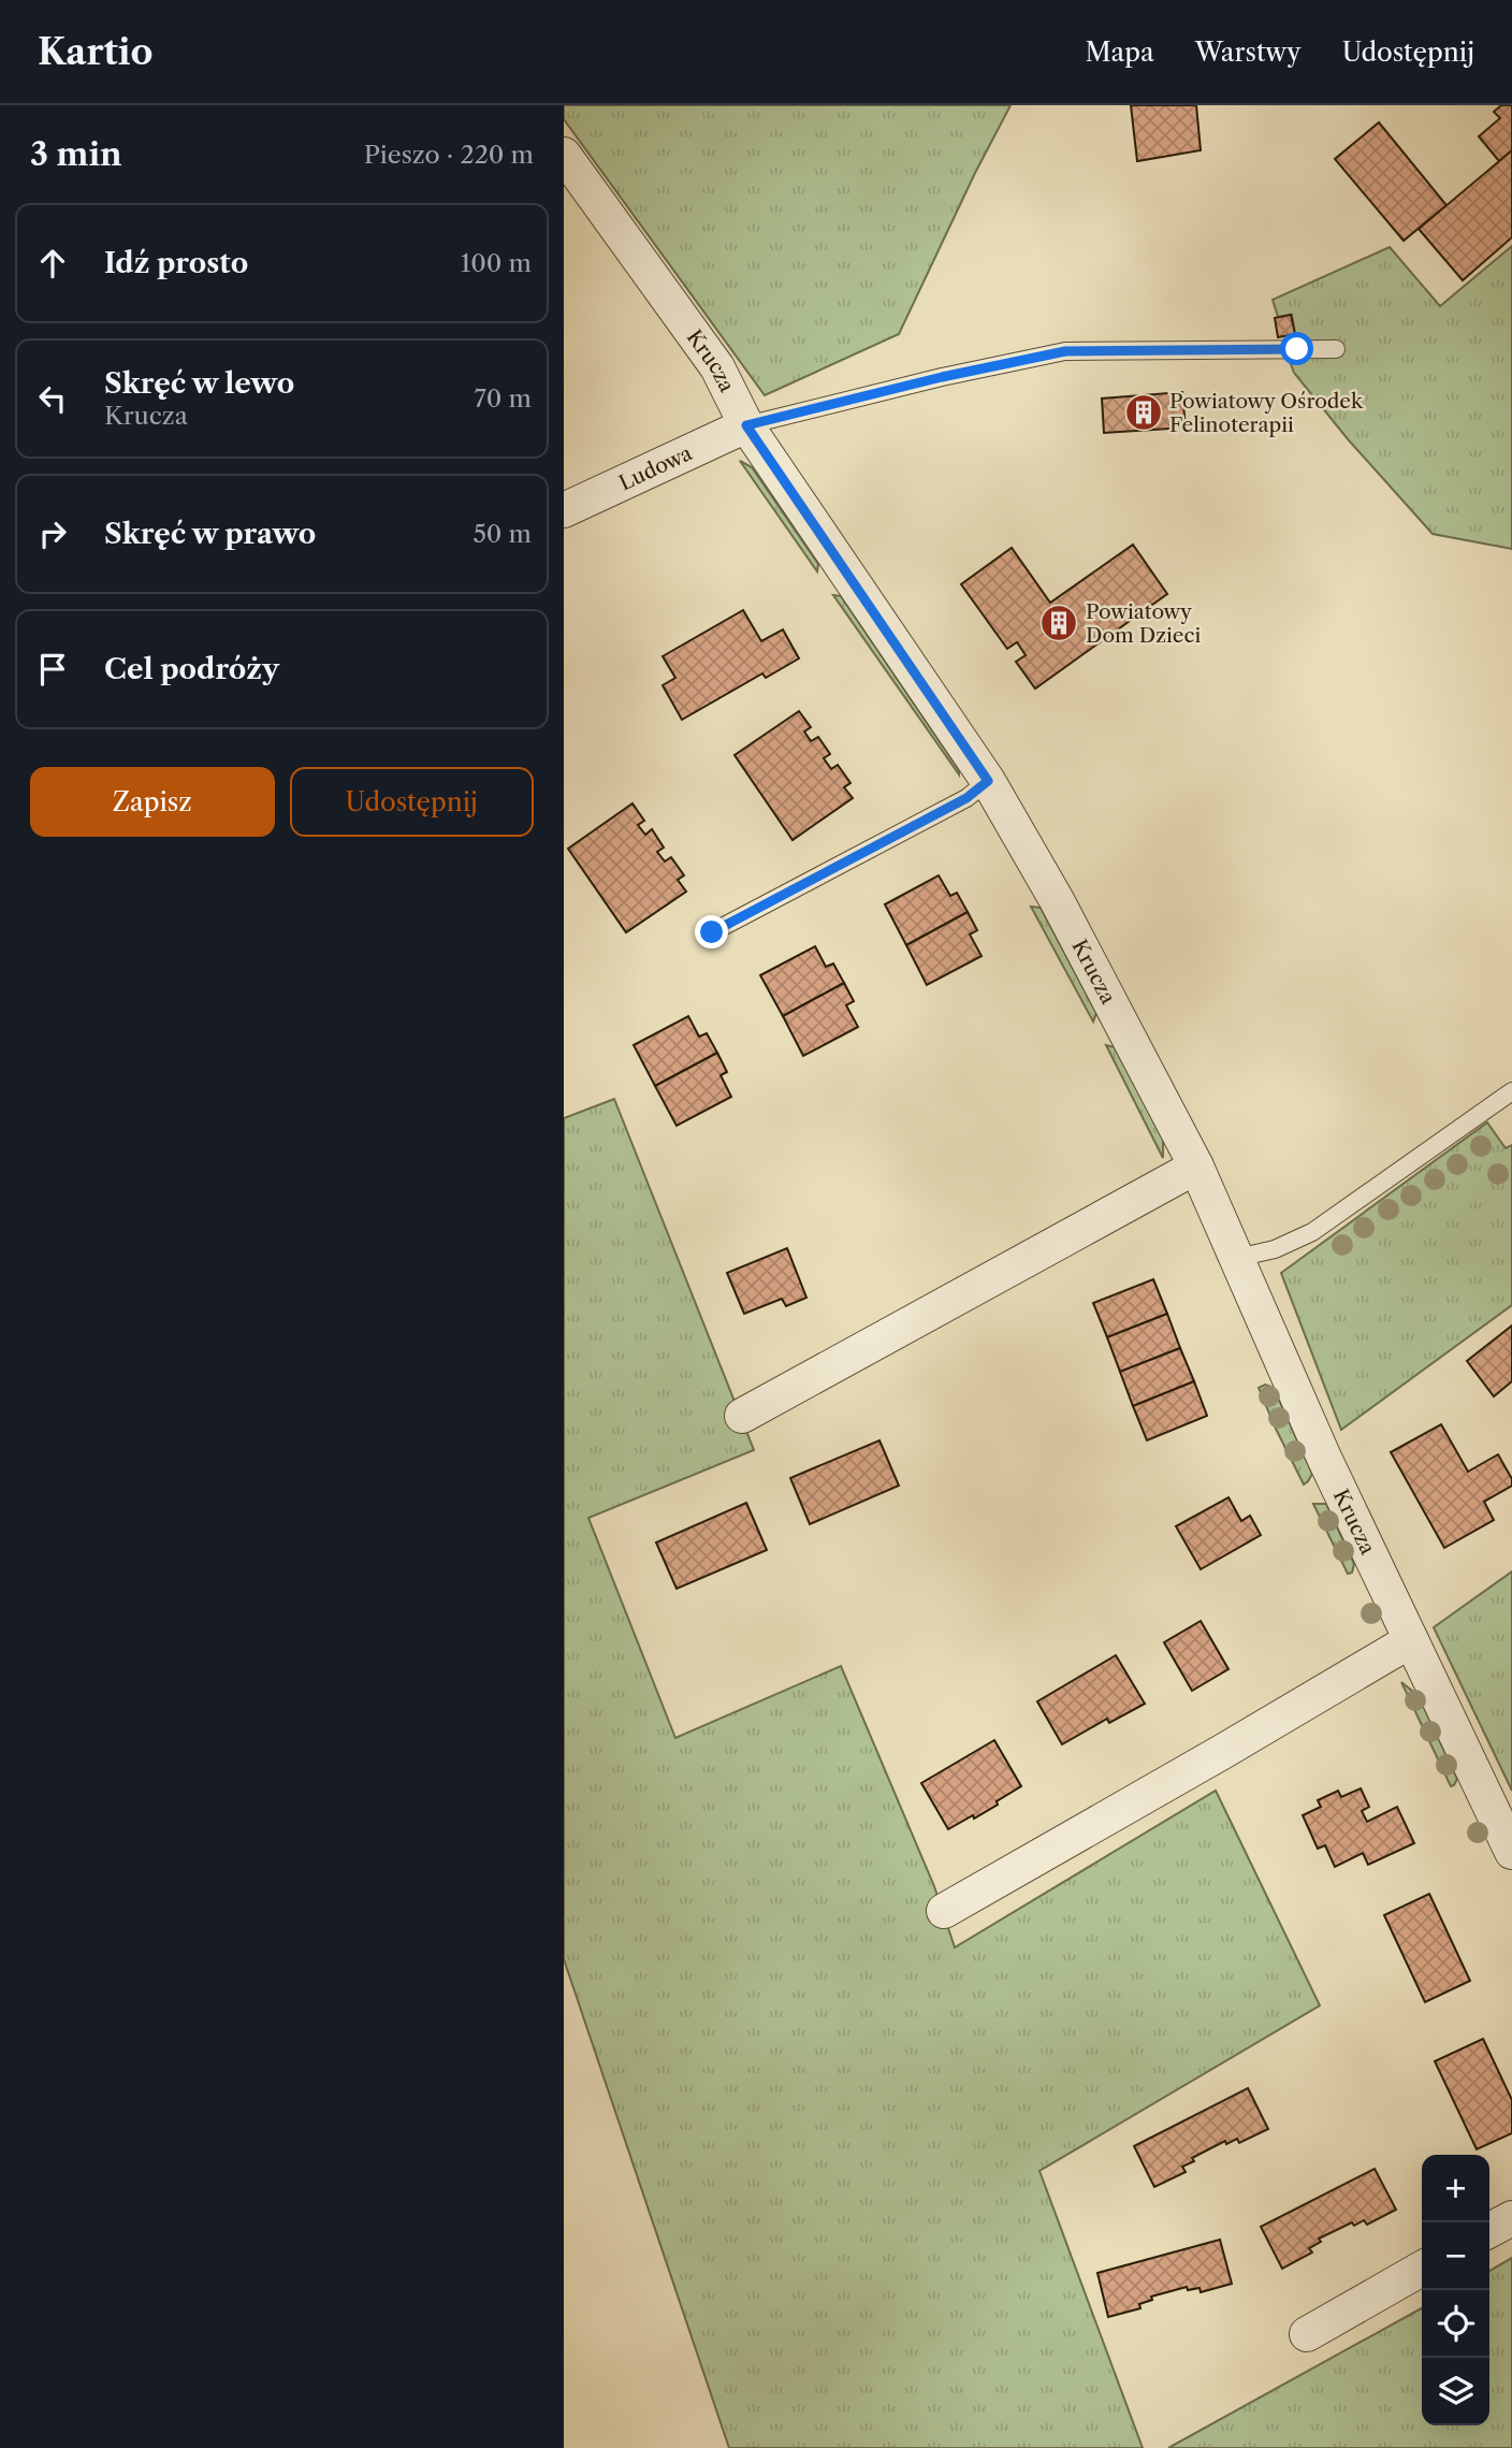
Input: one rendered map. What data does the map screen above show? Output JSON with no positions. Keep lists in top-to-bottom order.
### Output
{
  "streets": {
    "street": ["Krucza", "Ludowa"]
  },
  "crossings": [
    ["Krucza", "Ludowa"]
  ],
  "places": {
    "building": ["Powiatowy Ośrodek Felinoterapii", "Powiatowy Dom Dzieci"]
  },
  "page": {
    "header": "Kartio",
    "nav": ["Mapa", "Warstwy", "Udostępnij"],
    "heading": ["3 min", "Pieszo · 220 m"],
    "list": [
      ["Idź prosto", "100 m"],
      ["Skręć w lewo", "Krucza", "70 m"],
      ["Skręć w prawo", "50 m"],
      "Cel podróży"
    ],
    "buttons": ["Zapisz", "Udostępnij"],
    "map_buttons": ["+", "−"]
  }
}
